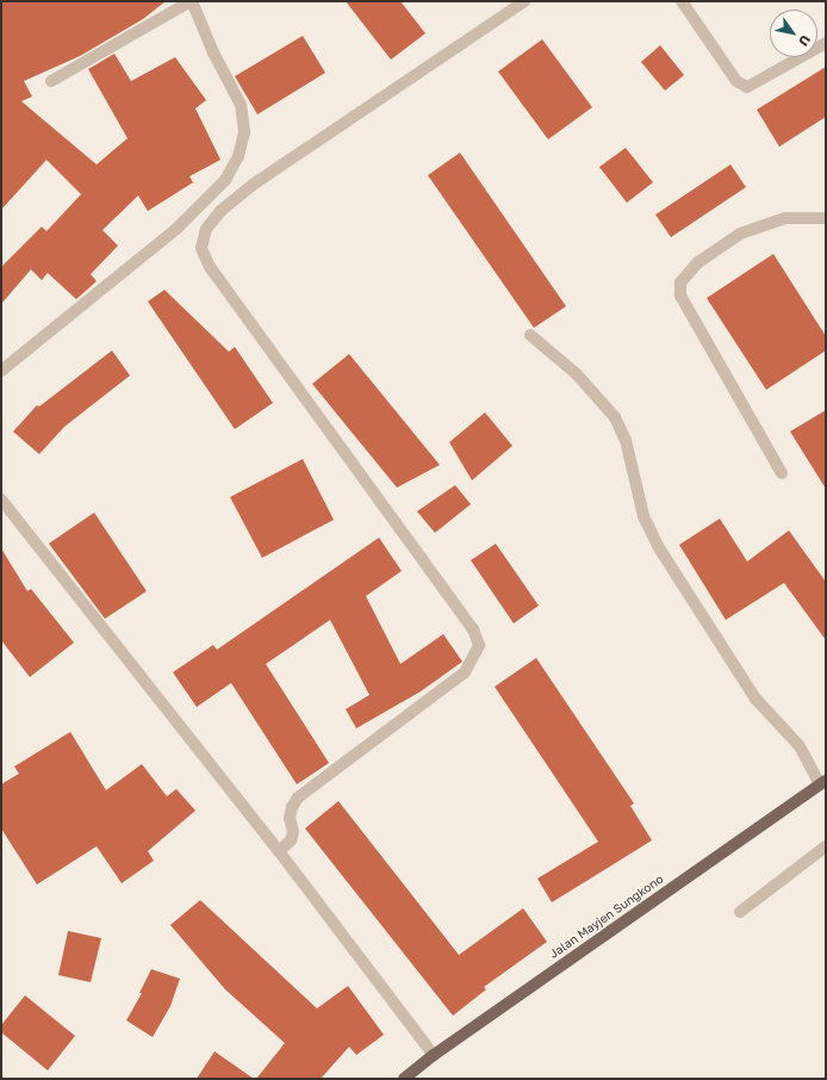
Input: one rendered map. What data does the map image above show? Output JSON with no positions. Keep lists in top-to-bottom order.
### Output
{
  "streets": {
    "main road": ["Jalan Mayjen Sungkono"]
  },
  "north": "bottom right"
}
